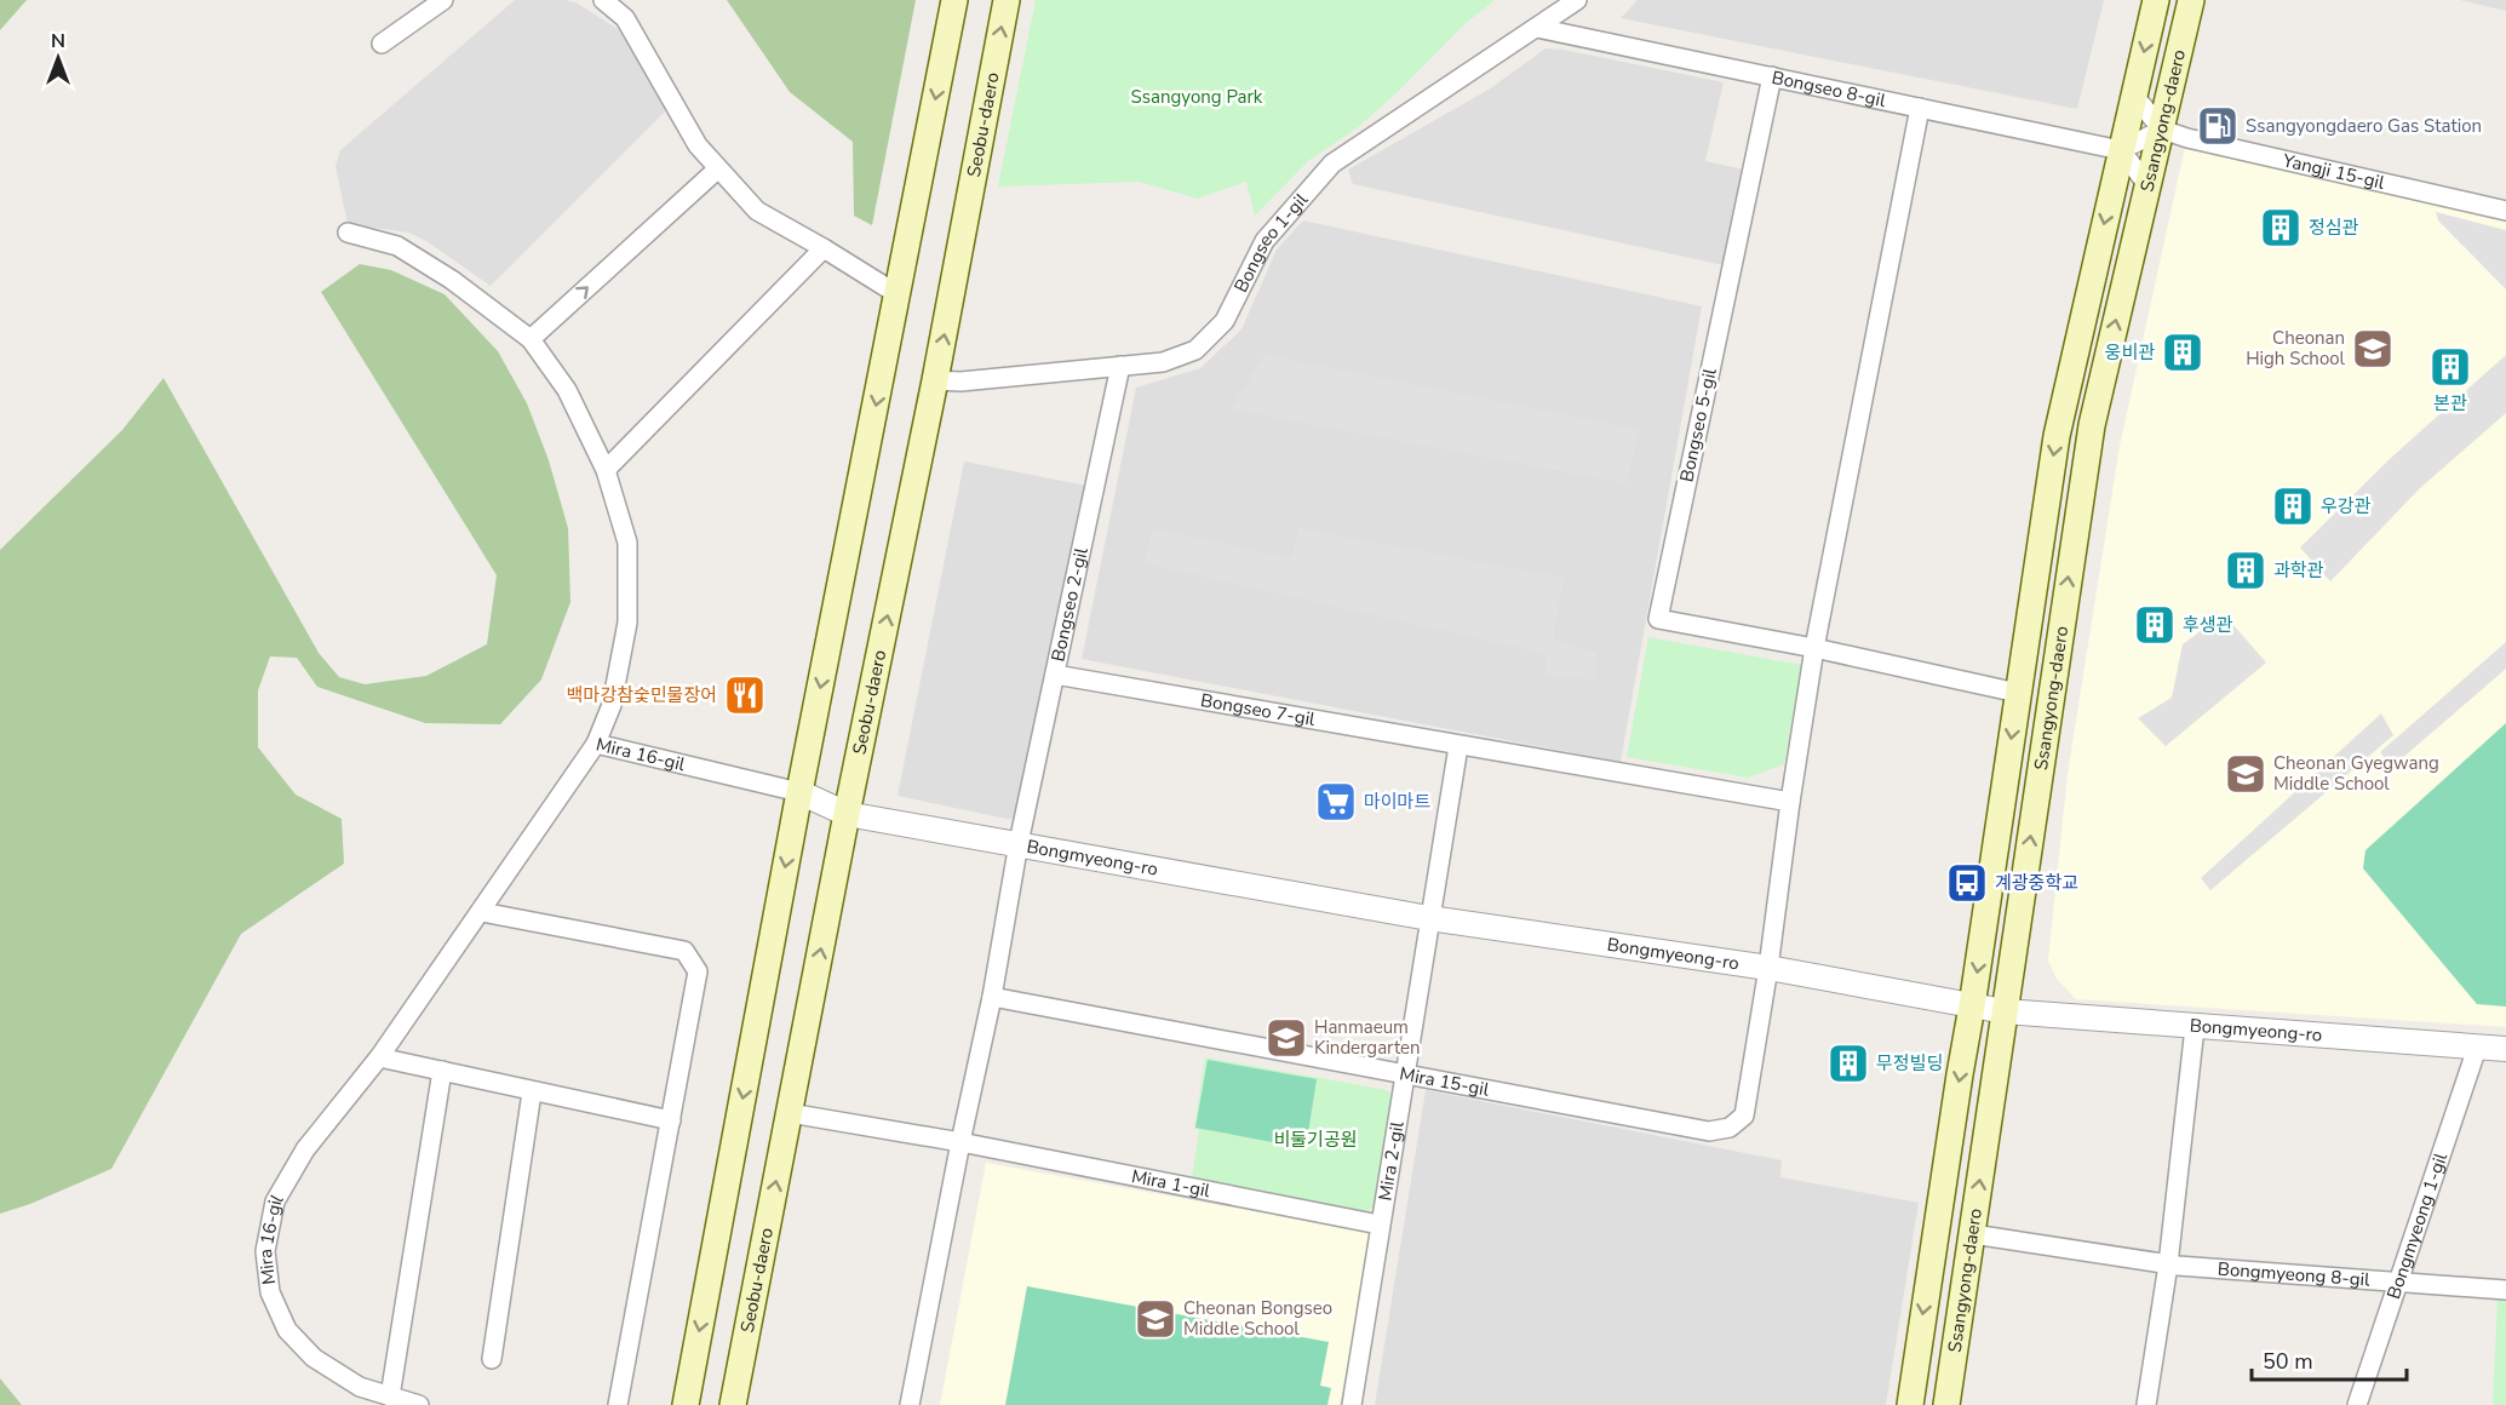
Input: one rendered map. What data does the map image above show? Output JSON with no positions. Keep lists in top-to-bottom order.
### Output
{
  "streets": {
    "main road": ["Ssangyong-daero", "Seobu-daero"],
    "street": [
      "Bongseo 8-gil",
      "Yangji 15-gil",
      "Bongseo 1-gil",
      "Bongseo 5-gil",
      "Bongseo 2-gil",
      "Bongseo 7-gil",
      "Mira 16-gil",
      "Bongmyeong-ro",
      "Mira 15-gil",
      "Mira 2-gil",
      "Mira 1-gil",
      "Bongmyeong 1-gil",
      "Bongmyeong 8-gil"
    ]
  },
  "crossings": [
    ["Bongseo 8-gil", "Ssangyong-daero"],
    ["Bongseo 8-gil", "Bongseo 1-gil"],
    ["Bongseo 8-gil", "Bongseo 5-gil"],
    ["Ssangyong-daero", "Yangji 15-gil"],
    ["Ssangyong-daero", "Bongseo 5-gil"],
    ["Ssangyong-daero", "Bongmyeong-ro"],
    ["Ssangyong-daero", "Bongmyeong 8-gil"],
    ["Seobu-daero", "Bongseo 1-gil"],
    ["Seobu-daero", "Bongmyeong-ro"],
    ["Seobu-daero", "Mira 1-gil"],
    ["Bongseo 1-gil", "Bongseo 2-gil"],
    ["Bongseo 2-gil", "Bongseo 7-gil"],
    ["Bongseo 2-gil", "Bongmyeong-ro"],
    ["Mira 16-gil", "Bongmyeong-ro"],
    ["Bongmyeong-ro", "Mira 15-gil"],
    ["Bongmyeong-ro", "Mira 2-gil"],
    ["Bongmyeong-ro", "Bongmyeong 1-gil"],
    ["Mira 15-gil", "Mira 2-gil"],
    ["Mira 2-gil", "Mira 1-gil"],
    ["Bongmyeong 1-gil", "Bongmyeong 8-gil"]
  ],
  "parks": ["Ssangyong Park", "비둘기공원"],
  "places": {
    "fuel station": ["Ssangyongdaero Gas Station"],
    "building": [
      "정심관",
      "웅비관",
      "본관",
      "우강관",
      "과학관",
      "후생관",
      "무정빌딩"
    ],
    "school or university": [
      "Cheonan High School",
      "Cheonan Gyegwang Middle School",
      "Hanmaeum Kindergarten",
      "Cheonan Bongseo Middle School"
    ],
    "restaurant": ["백마강참숯민물장어"],
    "supermarket": ["마이마트"],
    "bus stop": ["계광중학교"]
  },
  "scale_bar": "50 m",
  "north": "top"
}
